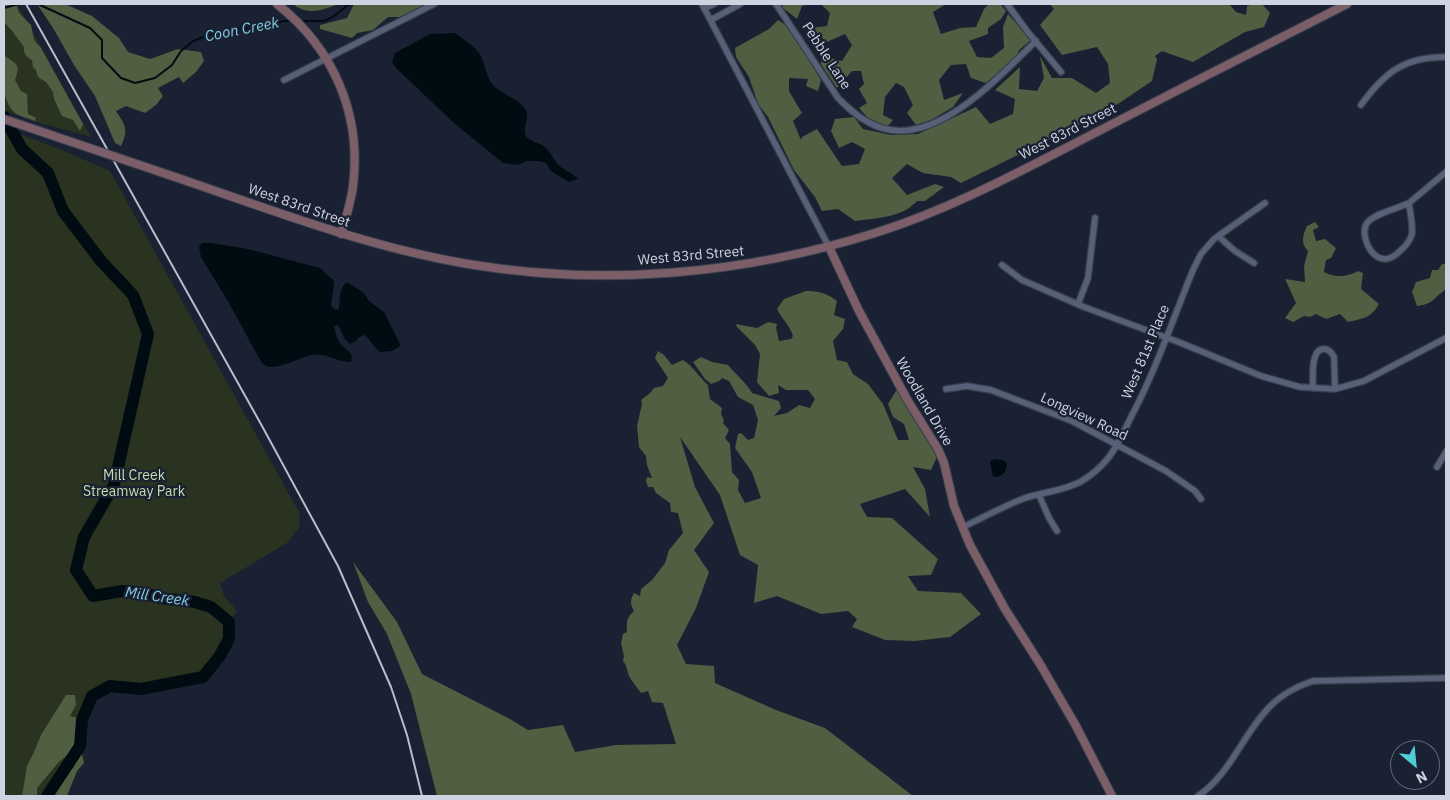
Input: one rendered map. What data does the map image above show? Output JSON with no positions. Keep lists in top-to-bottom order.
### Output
{
  "streets": {
    "main road": ["West 83rd Street", "Woodland Drive"],
    "street": ["Pebble Lane", "West 81st Place", "Longview Road"]
  },
  "crossings": [
    ["West 83rd Street", "Woodland Drive"],
    ["West 81st Place", "Woodland Drive"],
    ["West 81st Place", "Longview Road"]
  ],
  "water": ["Coon Creek", "Mill Creek"],
  "parks": ["Mill Creek Streamway Park"],
  "north": "bottom right"
}
